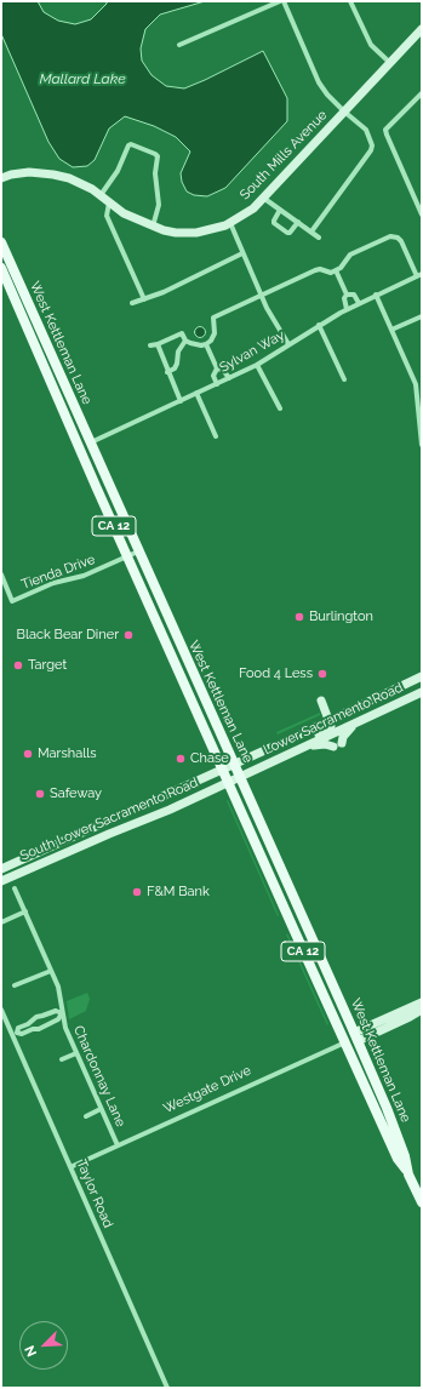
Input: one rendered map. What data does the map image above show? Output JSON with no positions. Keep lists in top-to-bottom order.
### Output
{
  "streets": {
    "main road": [
      "South Mills Avenue",
      "West Kettleman Lane",
      "CA 12",
      "Lower Sacramento Road",
      "South Lower Sacramento Road",
      "Westgate Drive"
    ],
    "street": [
      "Sylvan Way",
      "Tienda Drive",
      "Chardonnay Lane",
      "Taylor Road"
    ]
  },
  "crossings": [
    ["West Kettleman Lane", "Sylvan Way"],
    ["West Kettleman Lane", "Tienda Drive"],
    ["West Kettleman Lane", "Lower Sacramento Road"],
    ["West Kettleman Lane", "South Lower Sacramento Road"],
    ["West Kettleman Lane", "Westgate Drive"],
    ["Lower Sacramento Road", "South Lower Sacramento Road"],
    ["Chardonnay Lane", "Westgate Drive"],
    ["Westgate Drive", "Taylor Road"]
  ],
  "water": ["Mallard Lake"],
  "places": [
    "Burlington",
    "Black Bear Diner",
    "Target",
    "Food 4 Less",
    "Marshalls",
    "Chase",
    "Safeway",
    "F&M Bank"
  ],
  "north": "bottom left"
}
